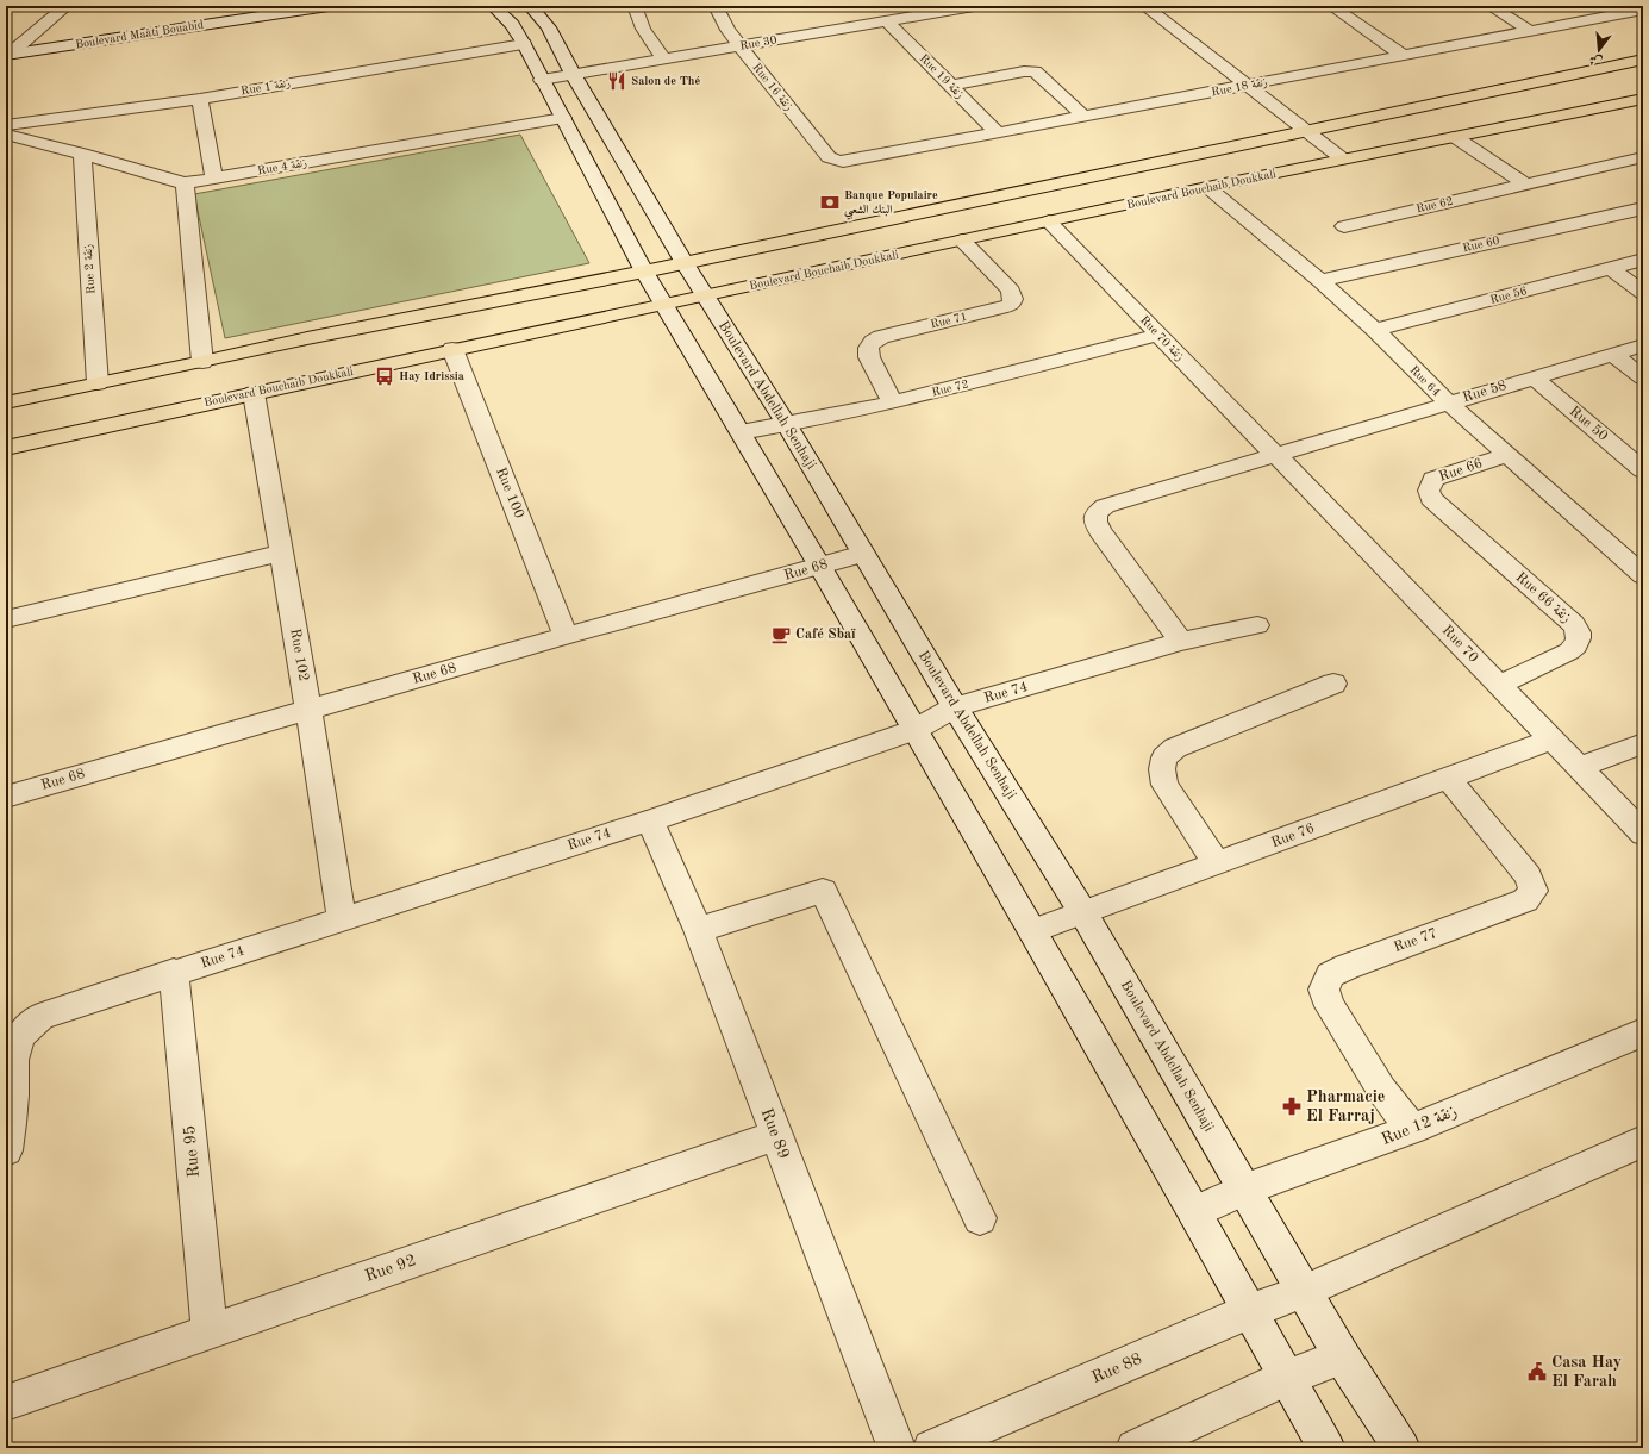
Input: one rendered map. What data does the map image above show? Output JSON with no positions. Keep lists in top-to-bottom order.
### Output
{
  "streets": {
    "main road": ["Boulevard Bouchaib Doukkali"],
    "street": [
      "Boulevard Maâti Bouabid",
      "Rue 30",
      "Rue 19 زنقة",
      "Rue 1 زنقة",
      "Rue 16 زنقة",
      "Rue 18 زنقة",
      "Rue 4 زنقة",
      "Rue 62",
      "Rue 60",
      "Rue 2 زنقة",
      "Rue 56",
      "Rue 71",
      "Rue 70 زنقة",
      "Rue 64",
      "Rue 72",
      "Rue 58",
      "Boulevard Abdellah Senhaji",
      "Rue 50",
      "Rue 66",
      "Rue 100",
      "Rue 68",
      "Rue 66 زنقة",
      "Rue 70",
      "Rue 102",
      "Rue 74",
      "Rue 76",
      "Rue 77",
      "Rue 12 زنقة",
      "Rue 89",
      "Rue 95",
      "Rue 92",
      "Rue 88"
    ]
  },
  "crossings": [
    ["Rue 30", "Rue 19 زنقة"],
    ["Rue 30", "Rue 16 زنقة"],
    ["Rue 30", "Boulevard Abdellah Senhaji"],
    ["Rue 19 زنقة", "Rue 18 زنقة"],
    ["Rue 16 زنقة", "Rue 18 زنقة"],
    ["Rue 4 زنقة", "Rue 2 زنقة"],
    ["Boulevard Bouchaib Doukkali", "Rue 71"],
    ["Boulevard Bouchaib Doukkali", "Rue 70 زنقة"],
    ["Boulevard Bouchaib Doukkali", "Rue 64"],
    ["Boulevard Bouchaib Doukkali", "Boulevard Abdellah Senhaji"],
    ["Boulevard Bouchaib Doukkali", "Rue 100"],
    ["Boulevard Bouchaib Doukkali", "Rue 102"],
    ["Rue 60", "Rue 64"],
    ["Rue 56", "Rue 64"],
    ["Rue 71", "Rue 72"],
    ["Rue 70 زنقة", "Rue 72"],
    ["Rue 70 زنقة", "Rue 58"],
    ["Rue 70 زنقة", "Rue 70"],
    ["Rue 64", "Rue 58"],
    ["Rue 64", "Rue 66"],
    ["Rue 72", "Boulevard Abdellah Senhaji"],
    ["Rue 58", "Rue 50"],
    ["Rue 58", "Rue 70"],
    ["Boulevard Abdellah Senhaji", "Rue 68"],
    ["Boulevard Abdellah Senhaji", "Rue 74"],
    ["Boulevard Abdellah Senhaji", "Rue 76"],
    ["Boulevard Abdellah Senhaji", "Rue 12 زنقة"],
    ["Boulevard Abdellah Senhaji", "Rue 88"],
    ["Rue 66", "Rue 66 زنقة"],
    ["Rue 100", "Rue 68"],
    ["Rue 68", "Rue 102"],
    ["Rue 66 زنقة", "Rue 70"],
    ["Rue 70", "Rue 76"],
    ["Rue 102", "Rue 74"],
    ["Rue 74", "Rue 89"],
    ["Rue 74", "Rue 95"],
    ["Rue 76", "Rue 77"],
    ["Rue 77", "Rue 12 زنقة"],
    ["Rue 89", "Rue 92"],
    ["Rue 95", "Rue 92"]
  ],
  "places": {
    "restaurant": ["Salon de Thé"],
    "bank": ["Banque Populaire البنك الشعبي"],
    "bus stop": ["Hay Idrissia"],
    "cafe": ["Café Sbaï"],
    "pharmacy": ["Pharmacie El Farraj"],
    "public building": ["Casa Hay El Farah"]
  },
  "north": "bottom"
}
